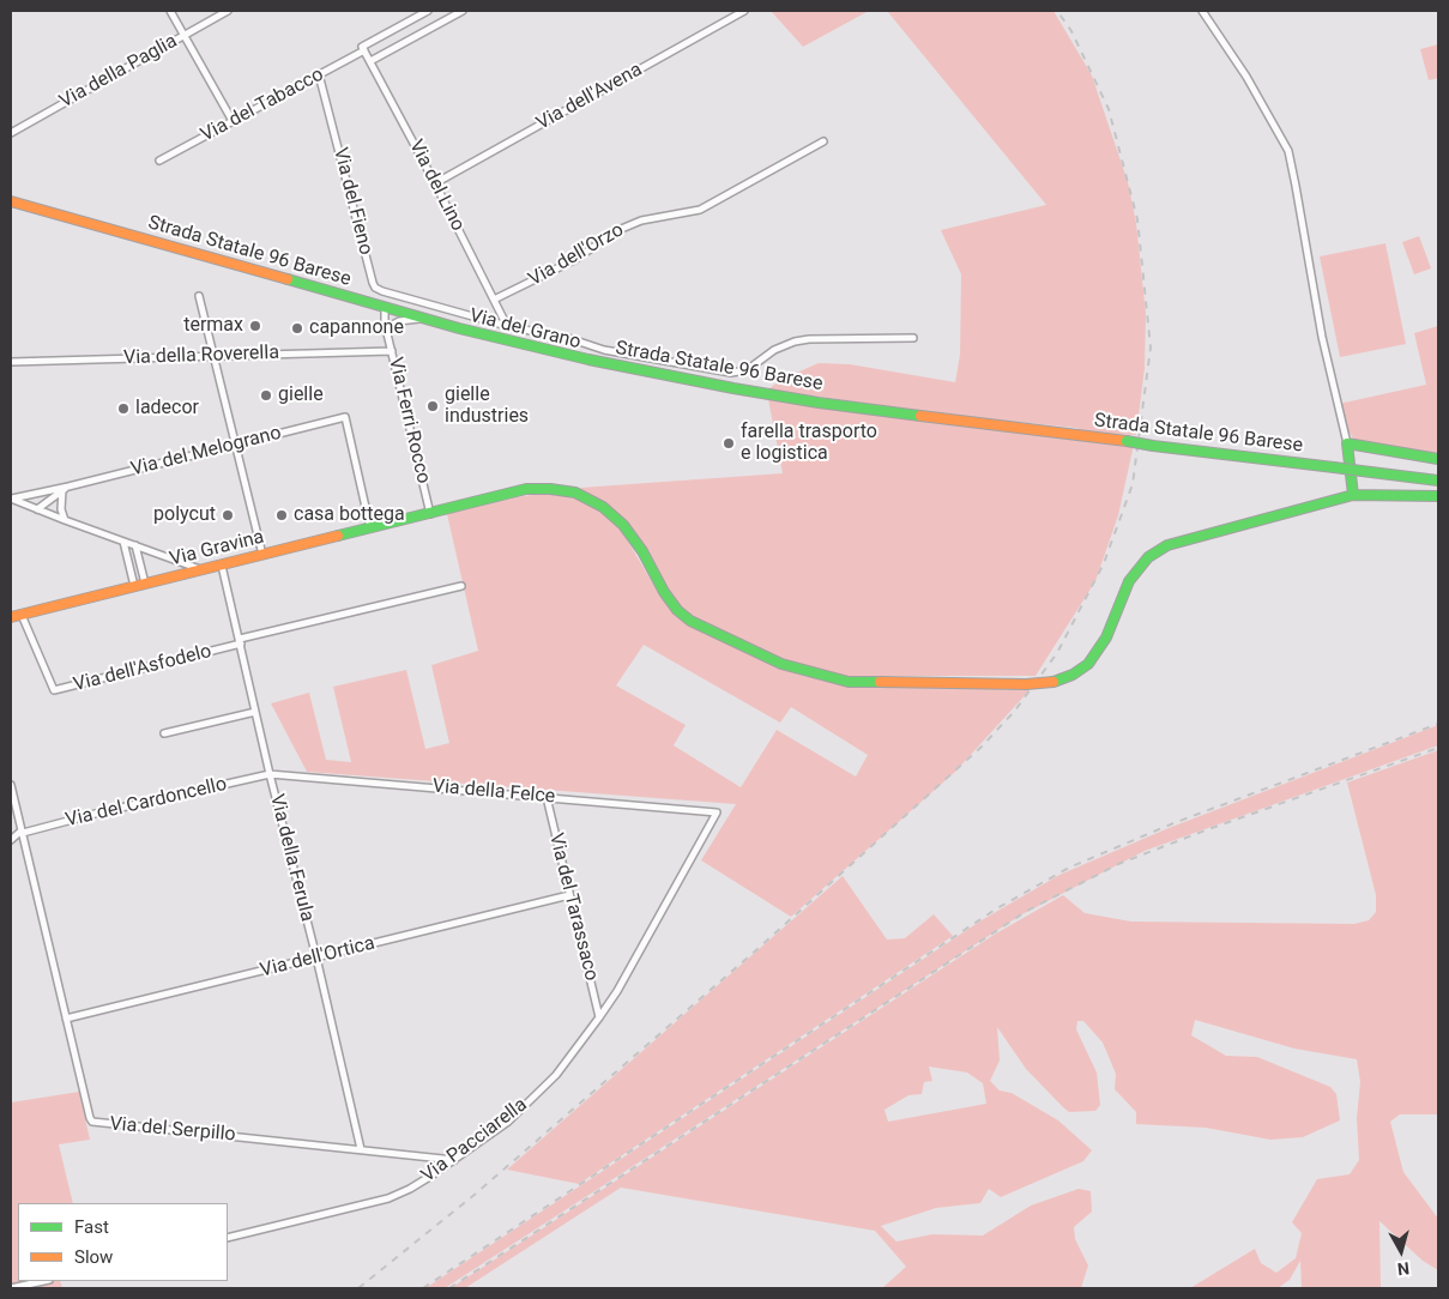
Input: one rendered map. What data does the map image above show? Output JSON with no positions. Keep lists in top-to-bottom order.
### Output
{
  "streets": {
    "main road": ["Strada Statale 96 Barese", "Via Gravina"],
    "street": [
      "Via della Paglia",
      "Via dell'Avena",
      "Via del Tabacco",
      "Via del Lino",
      "Via del Fieno",
      "Via dell'Orzo",
      "Via del Grano",
      "Via della Roverella",
      "Via Ferri Rocco",
      "Via del Melograno",
      "Via dell'Asfodelo",
      "Via della Felce",
      "Via del Cardoncello",
      "Via della Ferula",
      "Via del Tarassaco",
      "Via dell'Ortica",
      "Via del Serpillo",
      "Via Pacciarella"
    ]
  },
  "crossings": [
    ["Via dell'Avena", "Via del Lino"],
    ["Via del Tabacco", "Via del Lino"],
    ["Via del Tabacco", "Via del Fieno"],
    ["Via del Lino", "Via dell'Orzo"],
    ["Via del Lino", "Via del Grano"],
    ["Via del Fieno", "Via del Grano"],
    ["Via della Roverella", "Via Ferri Rocco"],
    ["Via Ferri Rocco", "Via Gravina"],
    ["Via del Melograno", "Via Gravina"],
    ["Via Gravina", "Via dell'Asfodelo"],
    ["Via Gravina", "Via della Ferula"],
    ["Via dell'Asfodelo", "Via della Ferula"],
    ["Via della Felce", "Via del Cardoncello"],
    ["Via della Felce", "Via della Ferula"],
    ["Via della Felce", "Via del Tarassaco"],
    ["Via della Felce", "Via Pacciarella"],
    ["Via del Cardoncello", "Via della Ferula"],
    ["Via del Cardoncello", "Via del Serpillo"],
    ["Via della Ferula", "Via dell'Ortica"],
    ["Via della Ferula", "Via del Serpillo"],
    ["Via del Tarassaco", "Via dell'Ortica"],
    ["Via del Tarassaco", "Via Pacciarella"],
    ["Via dell'Ortica", "Via del Serpillo"],
    ["Via del Serpillo", "Via Pacciarella"]
  ],
  "places": [
    "termax",
    "capannone",
    "gielle",
    "gielle industries",
    "ladecor",
    "farella trasporto e logistica",
    "polycut",
    "casa bottega"
  ],
  "legend": ["Fast", "Slow"],
  "north": "bottom"
}
